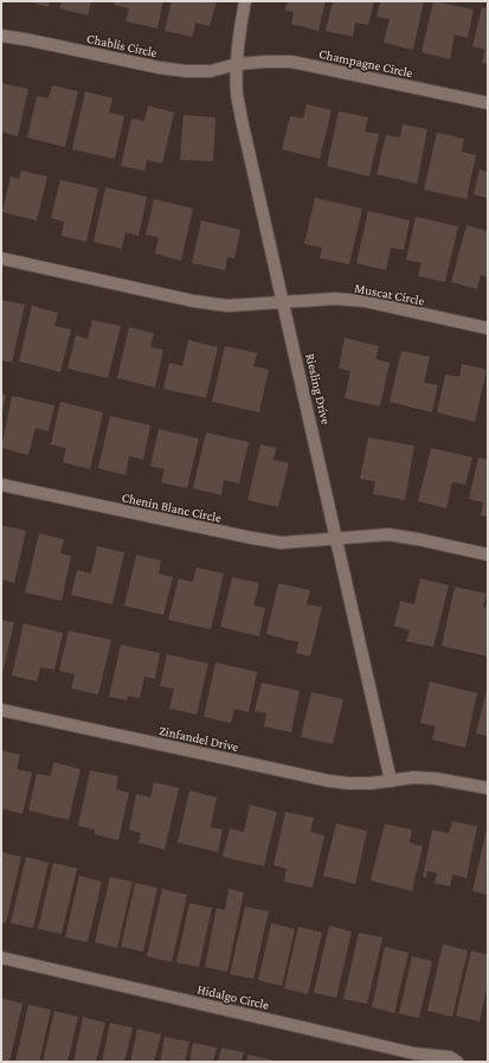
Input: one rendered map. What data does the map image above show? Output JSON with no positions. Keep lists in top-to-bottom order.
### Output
{
  "streets": {
    "street": [
      "Chablis Circle",
      "Champagne Circle",
      "Muscat Circle",
      "Riesling Drive",
      "Chenin Blanc Circle",
      "Zinfandel Drive",
      "Hidalgo Circle"
    ]
  },
  "crossings": [
    ["Chablis Circle", "Champagne Circle"],
    ["Chablis Circle", "Riesling Drive"],
    ["Champagne Circle", "Riesling Drive"],
    ["Muscat Circle", "Riesling Drive"],
    ["Riesling Drive", "Chenin Blanc Circle"],
    ["Riesling Drive", "Zinfandel Drive"]
  ]
}
